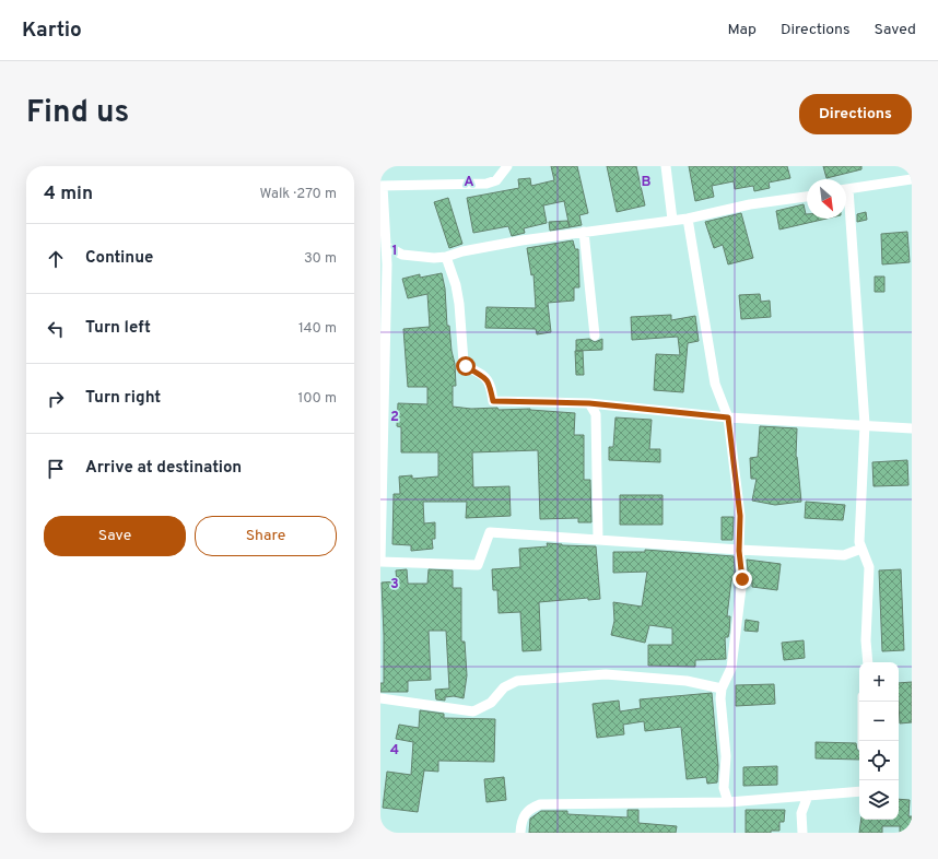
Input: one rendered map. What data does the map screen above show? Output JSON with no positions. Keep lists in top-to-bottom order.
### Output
{
  "north": "bottom right",
  "page": {
    "header": "Kartio",
    "nav": ["Map", "Directions", "Saved"],
    "title": "Find us",
    "buttons": [
      "Directions",
      ["Save", "Share"]
    ],
    "heading": ["4 min", "Walk · 270 m"],
    "list": [
      ["Continue", "30 m"],
      ["Turn left", "140 m"],
      ["Turn right", "100 m"],
      "Arrive at destination"
    ],
    "map_buttons": ["+", "−"]
  },
  "grid": {
    "columns": ["A", "B"],
    "rows": [
      "1",
      "2",
      "3",
      "4"
    ]
  }
}
